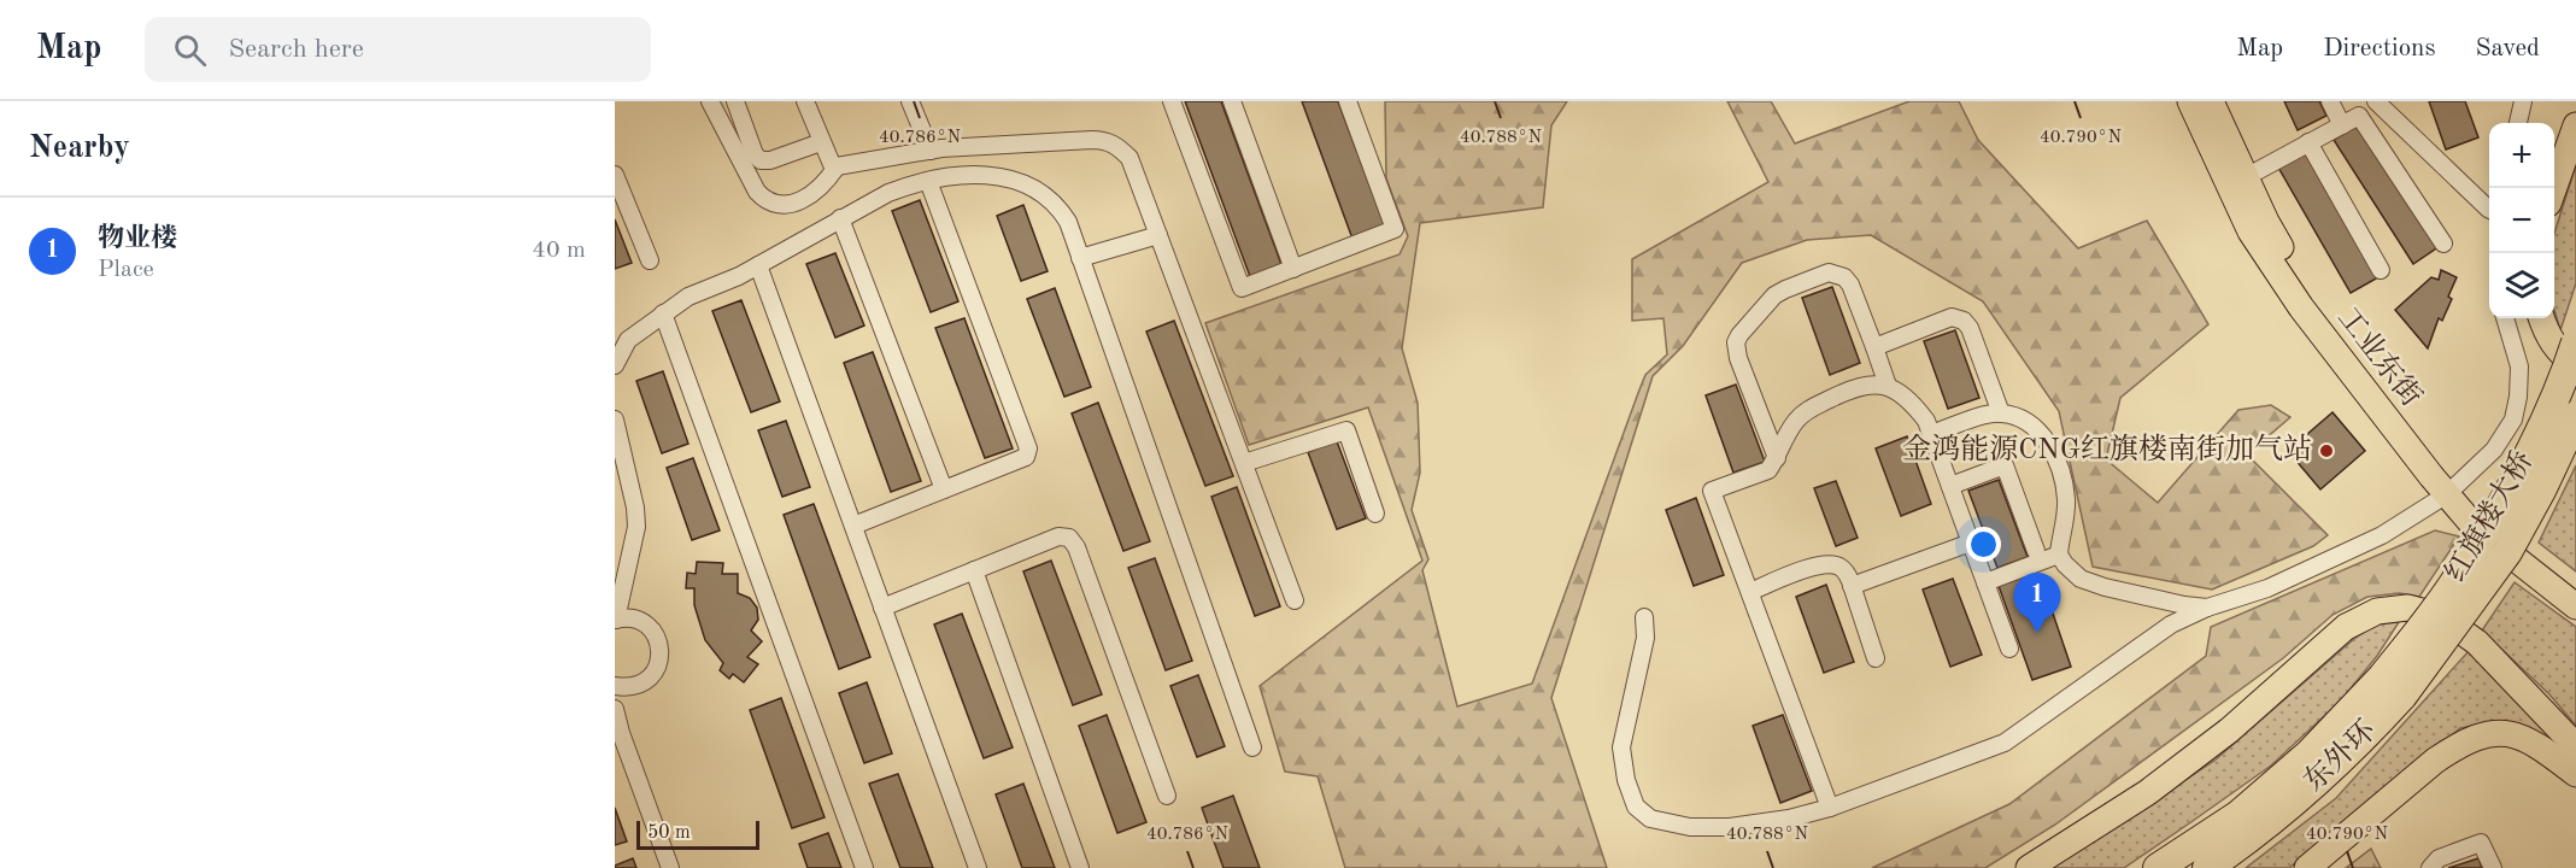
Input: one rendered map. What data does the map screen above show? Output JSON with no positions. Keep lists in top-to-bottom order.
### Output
{
  "streets": {
    "highway": ["红旗楼大桥", "东外环"],
    "main road": ["工业东街"]
  },
  "crossings": [
    ["红旗楼大桥", "东外环"]
  ],
  "places": ["金鸿能源CNG红旗楼南街加气站"],
  "scale_bar": "50 m",
  "page": {
    "header": "Map",
    "search": "Search here",
    "nav": ["Map", "Directions", "Saved"],
    "heading": "Nearby",
    "map_buttons": ["+", "−"],
    "list": [
      {
        "mark": "1",
        "name": "物业楼",
        "note": "Place",
        "value": "40 m"
      }
    ],
    "pins": "1",
    "scale": "50 m"
  },
  "coordinates": ["40.786°N", "40.788°N", "40.790°N"]
}
